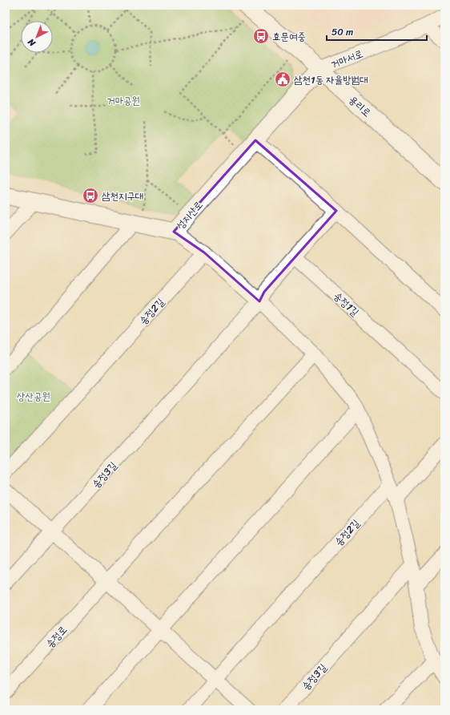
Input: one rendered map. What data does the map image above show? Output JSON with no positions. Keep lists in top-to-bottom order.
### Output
{
  "streets": {
    "street": [
      "거마서로",
      "용리로",
      "성지산로",
      "송정1길",
      "송정2길",
      "송정3길",
      "송정로"
    ]
  },
  "crossings": [
    ["거마서로", "용리로"],
    ["거마서로", "성지산로"],
    ["용리로", "성지산로"]
  ],
  "parks": ["거마공원", "상산공원"],
  "places": {
    "bus stop": ["효문여중", "삼천지구대"],
    "public building": ["삼천1동 자율방범대"]
  },
  "scale_bar": "50 m",
  "north": "bottom left"
}
